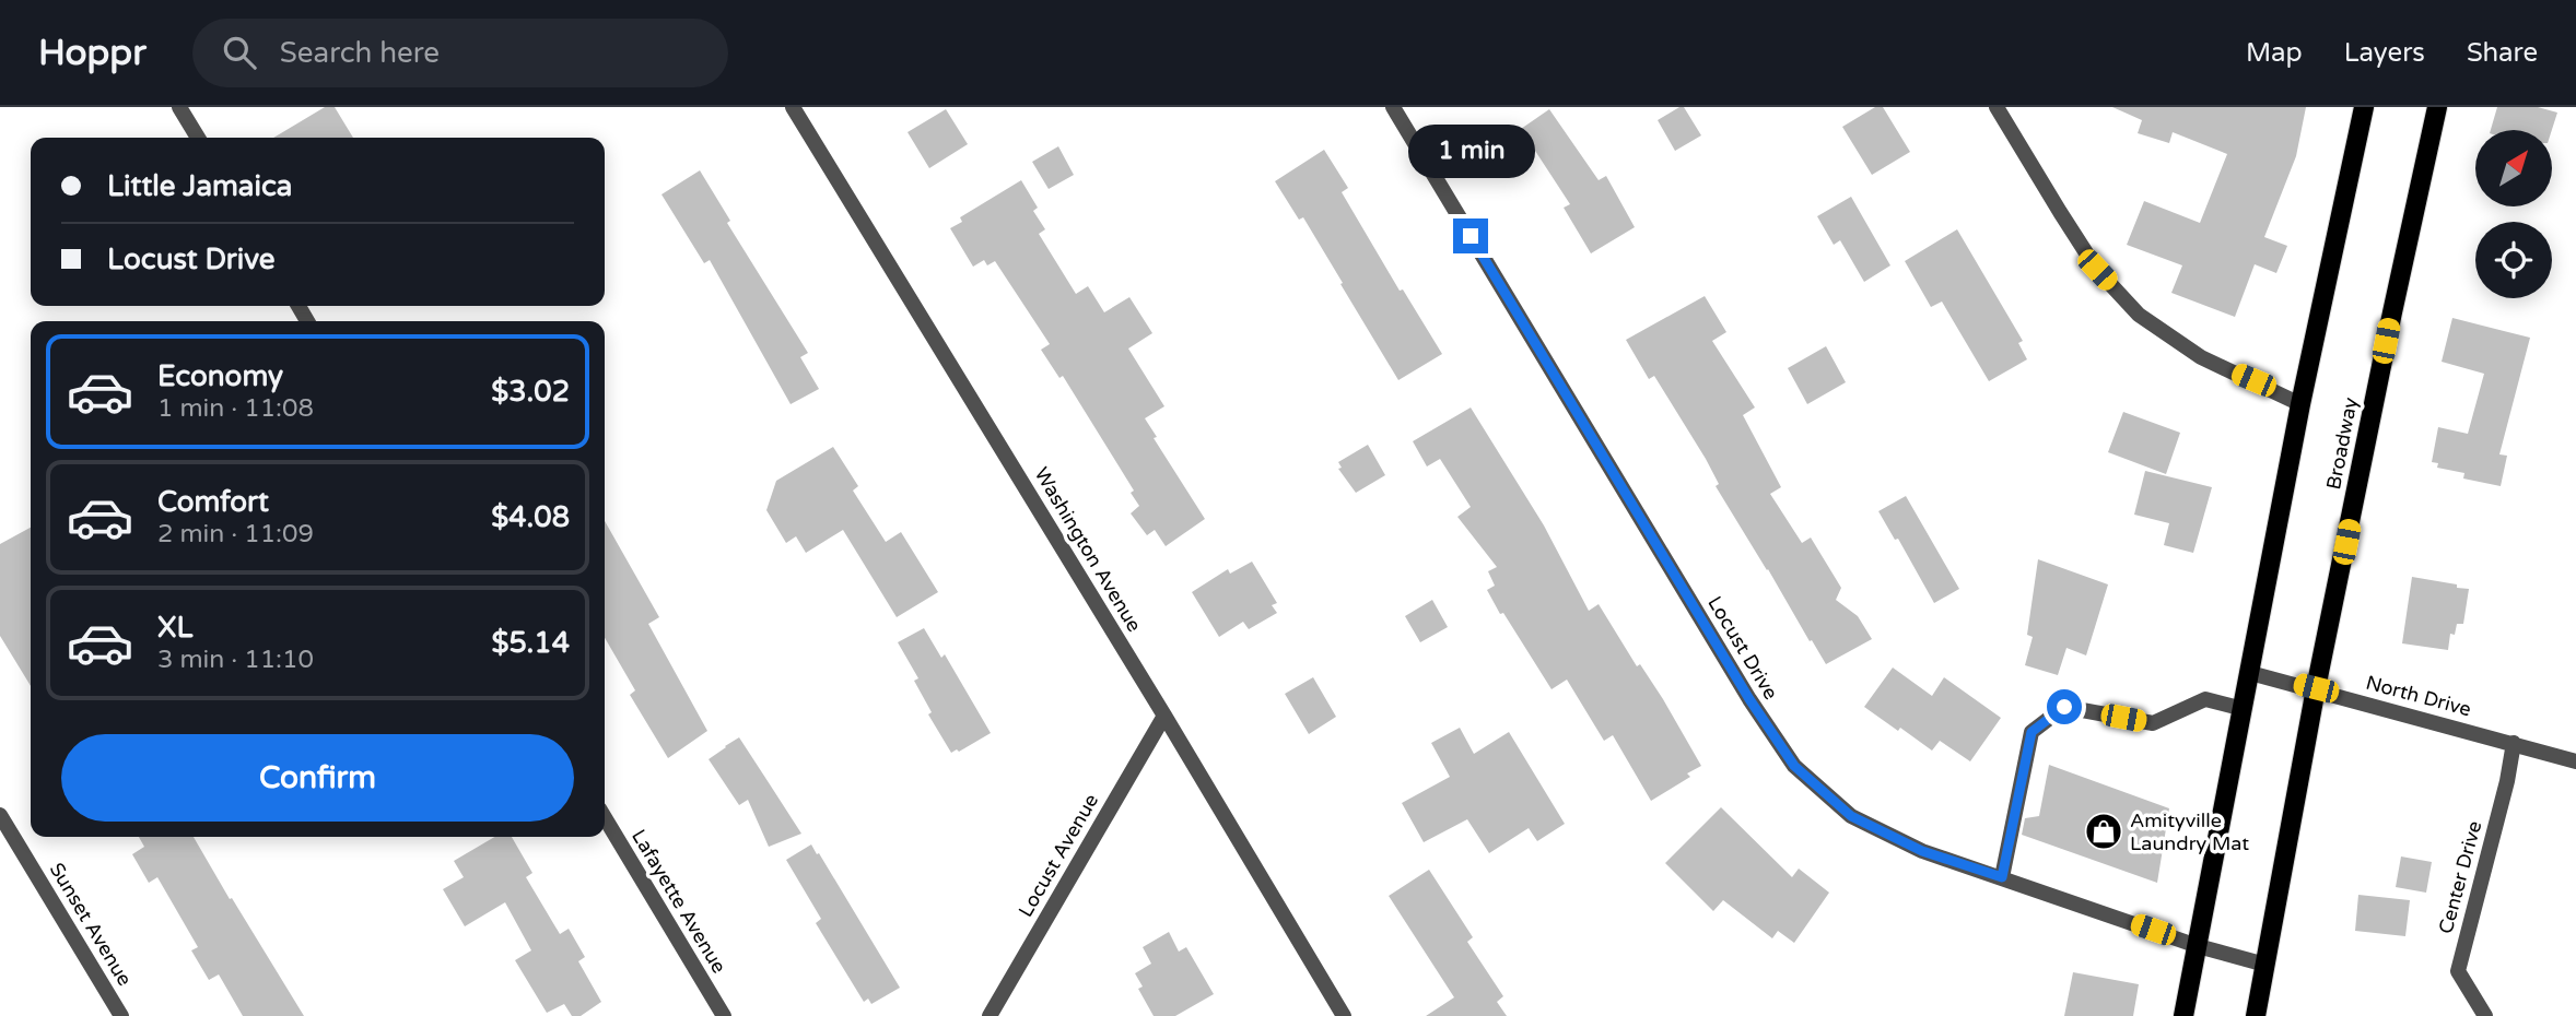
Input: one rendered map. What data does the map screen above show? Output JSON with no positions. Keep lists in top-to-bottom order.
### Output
{
  "streets": {
    "main road": ["Broadway"],
    "street": [
      "Washington Avenue",
      "Locust Drive",
      "North Drive",
      "Locust Avenue",
      "Center Drive",
      "Lafayette Avenue",
      "Sunset Avenue"
    ]
  },
  "crossings": [
    ["Broadway", "Locust Drive"],
    ["Broadway", "North Drive"],
    ["Washington Avenue", "Locust Avenue"],
    ["North Drive", "Center Drive"]
  ],
  "places": {
    "shop": ["Amityville Laundry Mat"]
  },
  "north": "top right",
  "page": {
    "header": "Hoppr",
    "search": "Search here",
    "nav": ["Map", "Layers", "Share"],
    "bubble": "1 min",
    "banner": ["Little Jamaica", "Locust Drive"],
    "list": [
      {
        "name": "Economy",
        "note": "1 min · 11:08",
        "value": "$3.02"
      },
      {
        "name": "Comfort",
        "note": "2 min · 11:09",
        "value": "$4.08"
      },
      {
        "name": "XL",
        "note": "3 min · 11:10",
        "value": "$5.14"
      }
    ],
    "buttons": "Confirm"
  }
}
